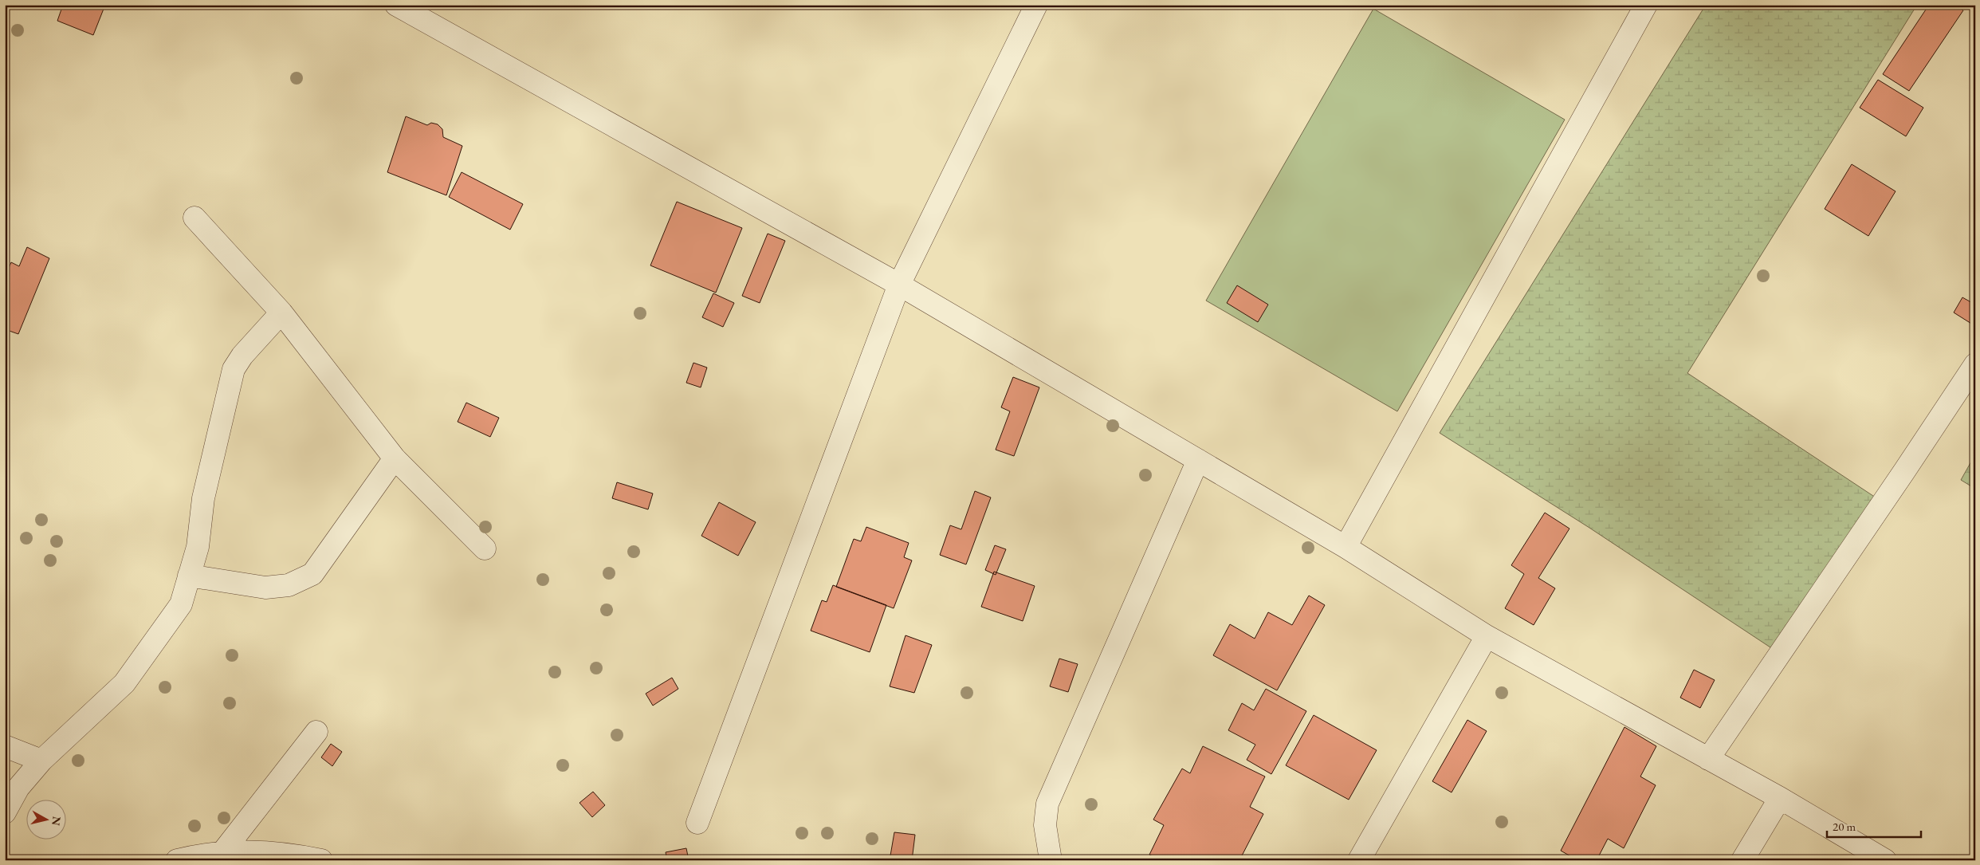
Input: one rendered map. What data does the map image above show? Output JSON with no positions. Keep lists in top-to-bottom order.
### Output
{
  "scale_bar": "20 m",
  "north": "right"
}
